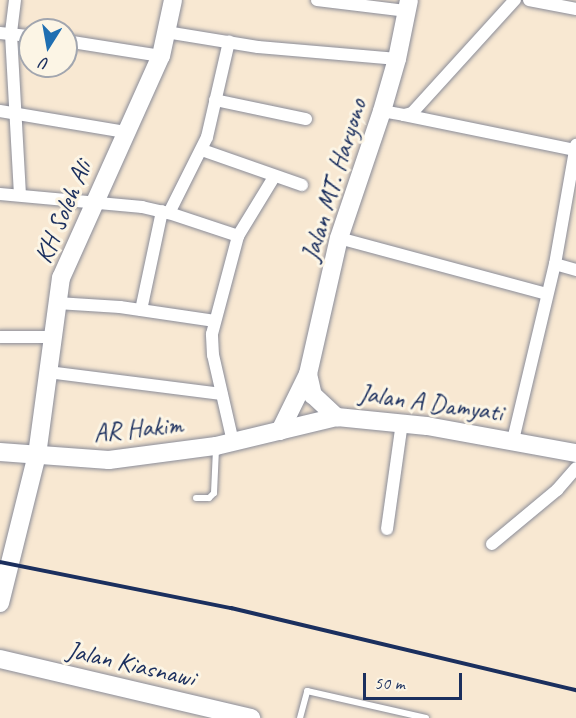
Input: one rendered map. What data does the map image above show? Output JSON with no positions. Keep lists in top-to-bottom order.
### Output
{
  "streets": {
    "street": [
      "Jalan MT. Haryono",
      "KH Soleh Ali",
      "Jalan A Damyati",
      "AR Hakim",
      "Jalan Kiasnawi"
    ]
  },
  "crossings": [
    ["Jalan MT. Haryono", "Jalan A Damyati"],
    ["Jalan MT. Haryono", "AR Hakim"],
    ["KH Soleh Ali", "AR Hakim"],
    ["Jalan A Damyati", "AR Hakim"]
  ],
  "scale_bar": "50 m",
  "north": "bottom"
}
